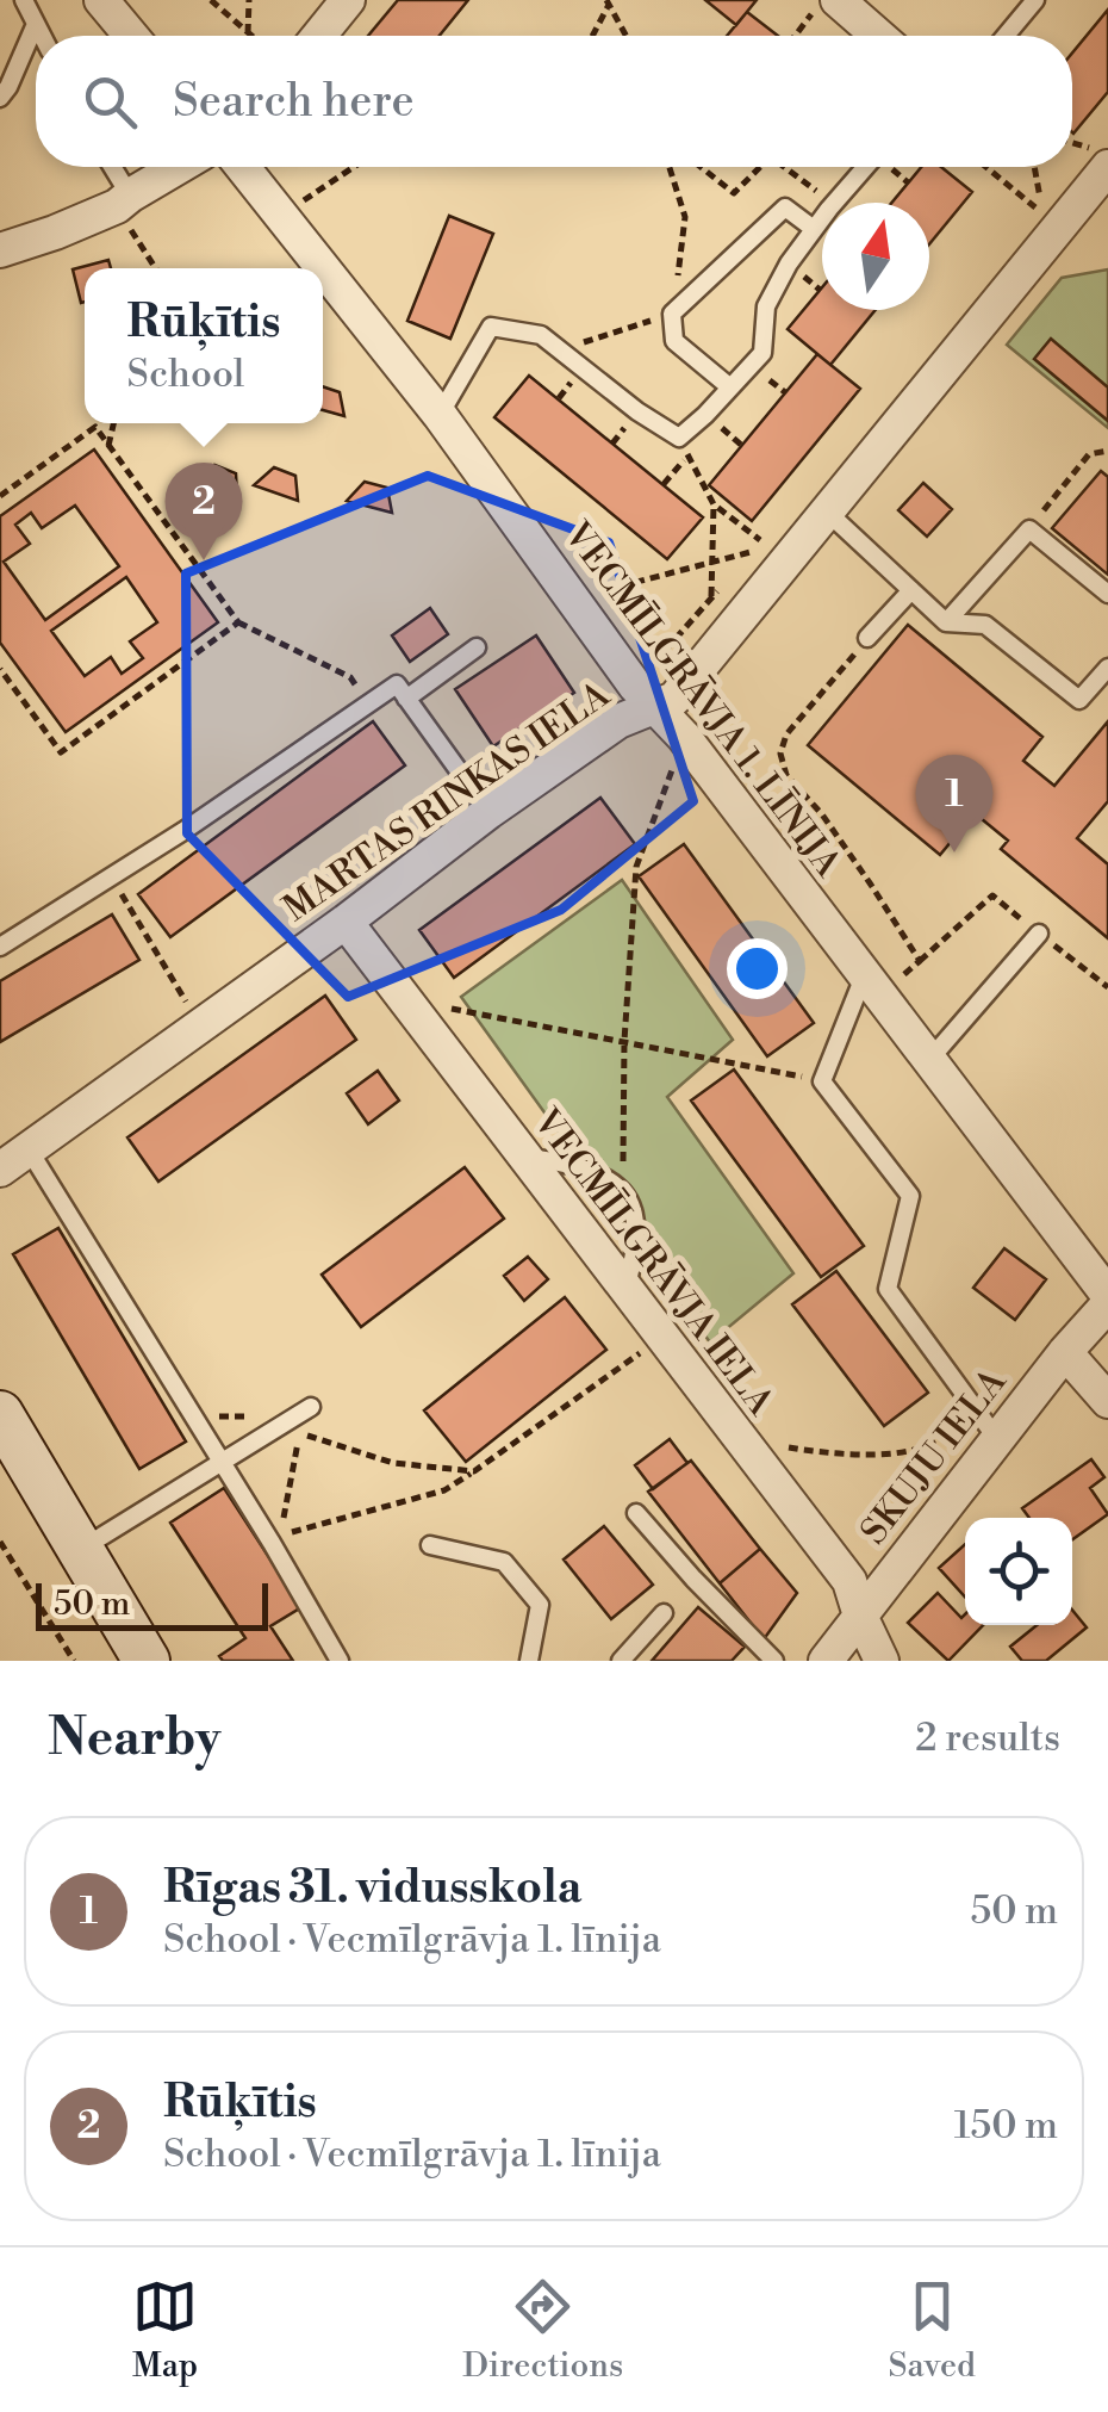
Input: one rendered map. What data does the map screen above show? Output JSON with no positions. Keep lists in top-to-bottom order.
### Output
{
  "streets": {
    "street": [
      "VECMĪLGRĀVJA 1. LĪNIJA",
      "MARTAS RINKAS IELA",
      "VECMĪLGRĀVJA IELA",
      "SKUJU IELA"
    ]
  },
  "crossings": [
    ["VECMĪLGRĀVJA 1. LĪNIJA", "MARTAS RINKAS IELA"],
    ["MARTAS RINKAS IELA", "VECMĪLGRĀVJA IELA"],
    ["VECMĪLGRĀVJA IELA", "SKUJU IELA"]
  ],
  "scale_bar": "50 m",
  "north": "top",
  "page": {
    "search": "Search here",
    "popup": ["Rūķītis", "School"],
    "pins": ["2", "1"],
    "scale": "50 m",
    "heading": ["Nearby", "2 results"],
    "list": [
      {
        "mark": "1",
        "name": "Rīgas 31. vidusskola",
        "note": "School · Vecmīlgrāvja 1. līnija",
        "value": "50 m"
      },
      {
        "mark": "2",
        "name": "Rūķītis",
        "note": "School · Vecmīlgrāvja 1. līnija",
        "value": "150 m"
      }
    ],
    "nav": ["Map", "Directions", "Saved"]
  }
}
